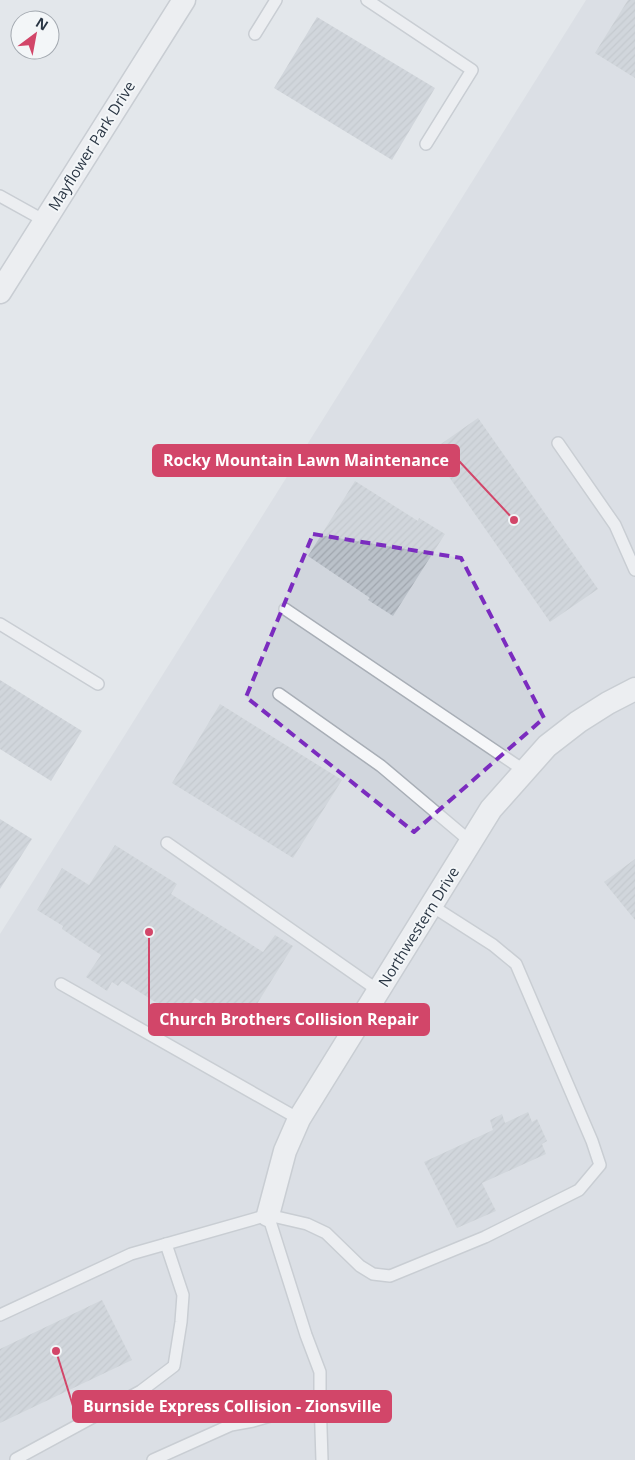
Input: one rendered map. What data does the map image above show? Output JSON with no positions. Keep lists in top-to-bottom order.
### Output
{
  "streets": {
    "street": ["Mayflower Park Drive", "Northwestern Drive"]
  },
  "places": ["Rocky Mountain Lawn Maintenance", "Church Brothers Collision Repair", "Burnside Express Collision - Zionsville"],
  "north": "top right"
}
